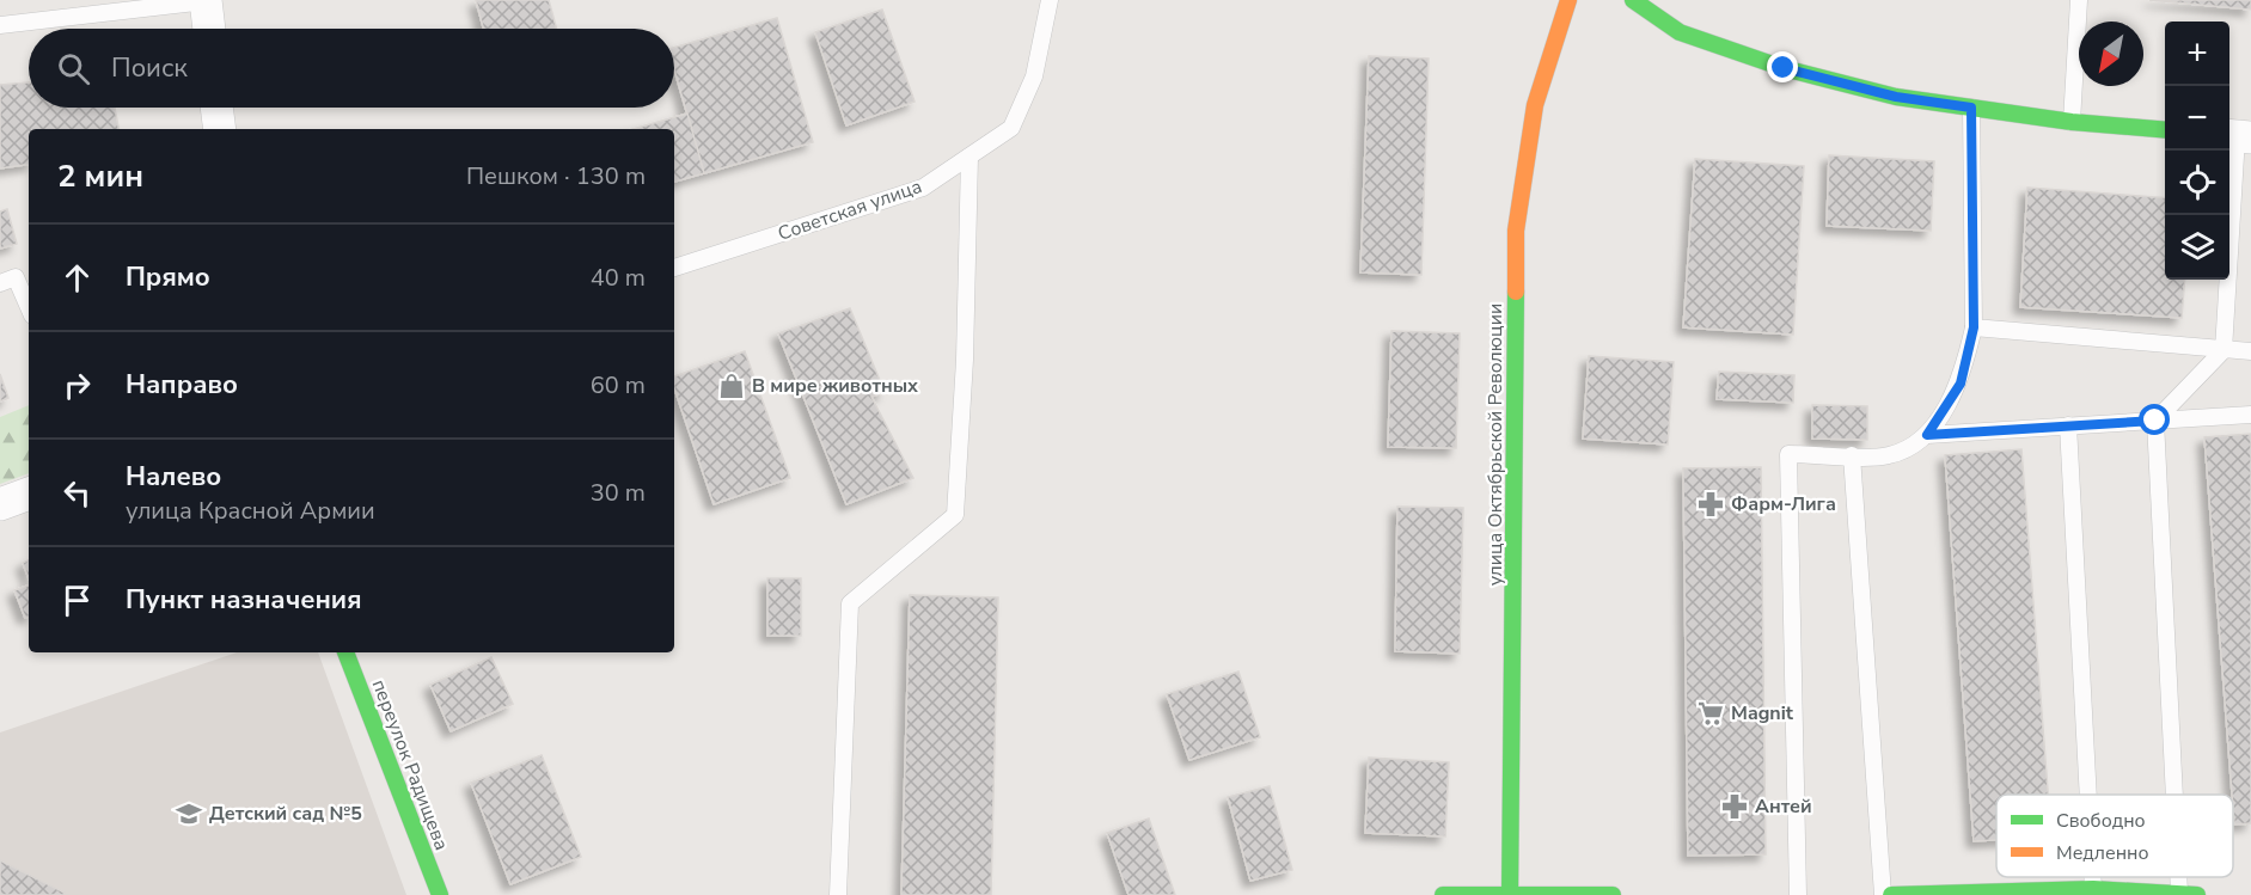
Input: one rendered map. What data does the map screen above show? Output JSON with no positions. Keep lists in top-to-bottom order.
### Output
{
  "streets": {
    "street": ["улица Октябрьской Революции", "переулок Радищева"],
    "lane": ["Советская улица"]
  },
  "places": {
    "shop": ["В мире животных"],
    "pharmacy": ["Фарм-Лига", "Антей"],
    "supermarket": ["Magnit"],
    "school or university": ["Детский сад №5"]
  },
  "legend": ["Свободно", "Медленно"],
  "north": "bottom left",
  "page": {
    "map_buttons": ["+", "−"],
    "search": "Поиск",
    "heading": ["2 мин", "Пешком · 130 m"],
    "list": [
      ["Прямо", "40 m"],
      ["Направо", "60 m"],
      ["Налево", "улица Красной Армии", "30 m"],
      "Пункт назначения"
    ]
  }
}
